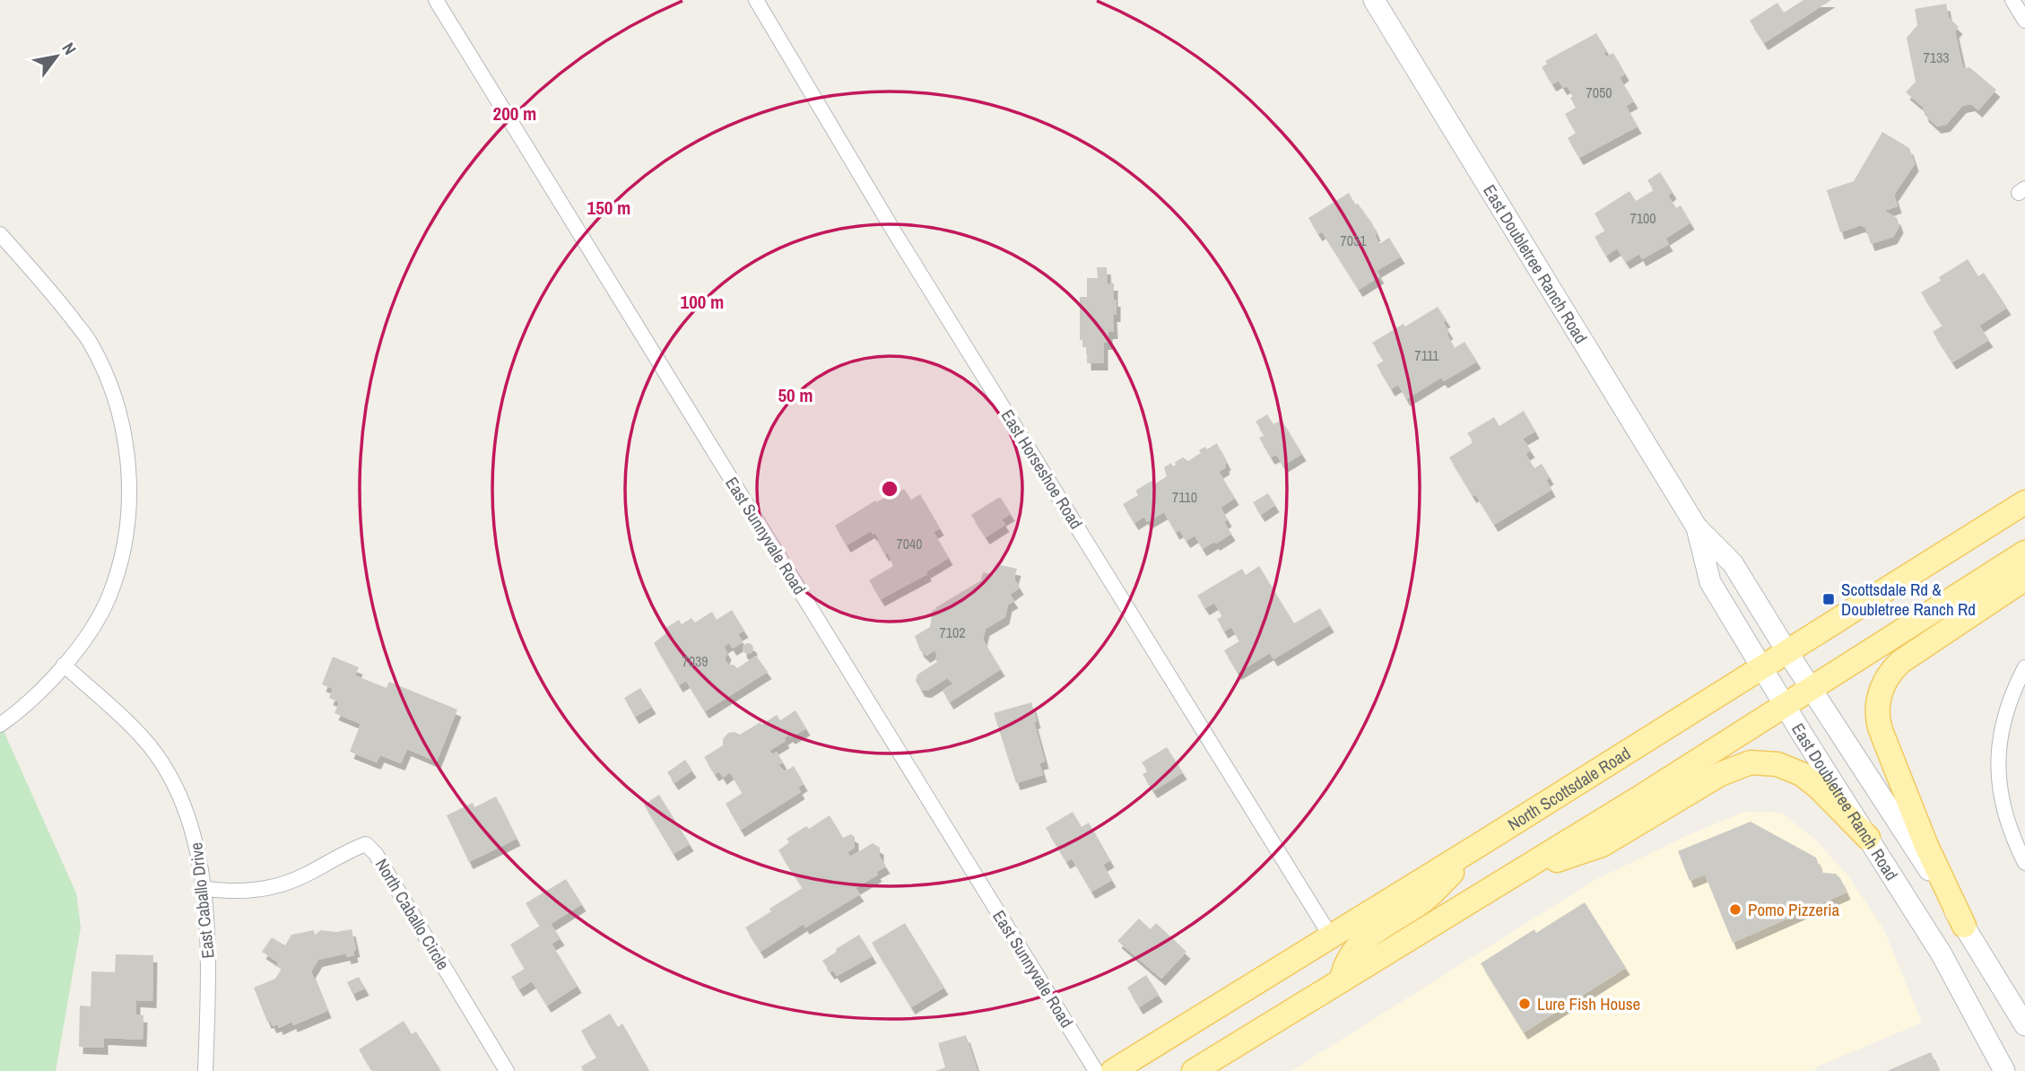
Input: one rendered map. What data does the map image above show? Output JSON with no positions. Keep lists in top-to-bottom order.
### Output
{
  "streets": {
    "main road": ["East Doubletree Ranch Road", "North Scottsdale Road"],
    "street": [
      "East Horseshoe Road",
      "East Sunnyvale Road",
      "East Caballo Drive",
      "North Caballo Circle"
    ]
  },
  "crossings": [
    ["East Doubletree Ranch Road", "North Scottsdale Road"],
    ["East Horseshoe Road", "North Scottsdale Road"],
    ["East Caballo Drive", "North Caballo Circle"]
  ],
  "places": {
    "transit": ["Scottsdale Rd & Doubletree Ranch Rd"],
    "other": ["Pomo Pizzeria", "Lure Fish House"]
  },
  "house_numbers": [
    "7133",
    "7050",
    "7100",
    "7031",
    "7111",
    "7110",
    "7040",
    "7102",
    "7039"
  ],
  "north": "top right",
  "rings": [
    "200 m",
    "150 m",
    "100 m",
    "50 m"
  ]
}
